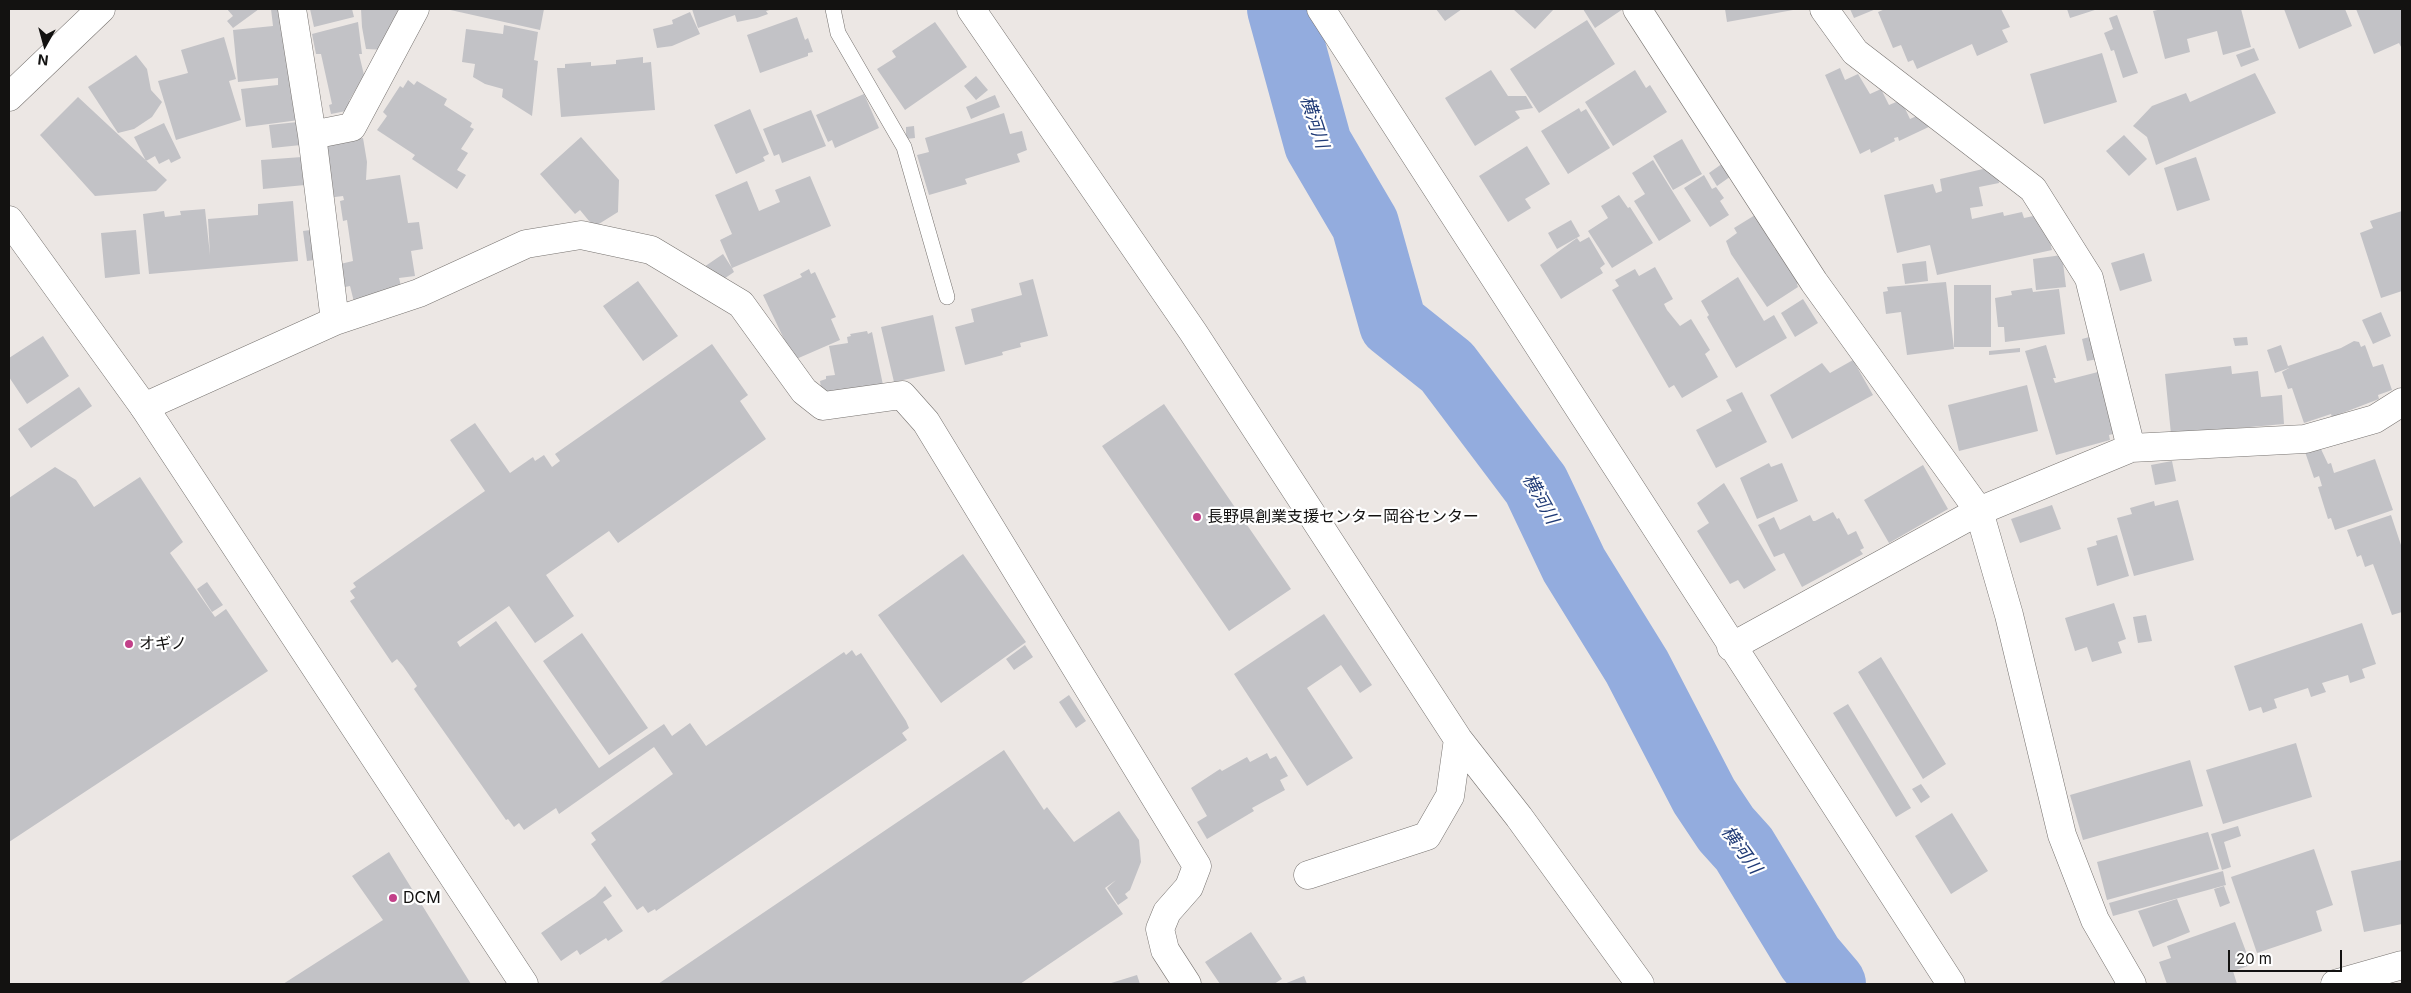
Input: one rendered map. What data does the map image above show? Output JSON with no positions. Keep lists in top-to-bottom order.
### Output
{
  "water": ["横河川"],
  "places": ["長野県創業支援センター岡谷センター", "オギノ", "DCM"],
  "scale_bar": "20 m",
  "north": "bottom"
}
